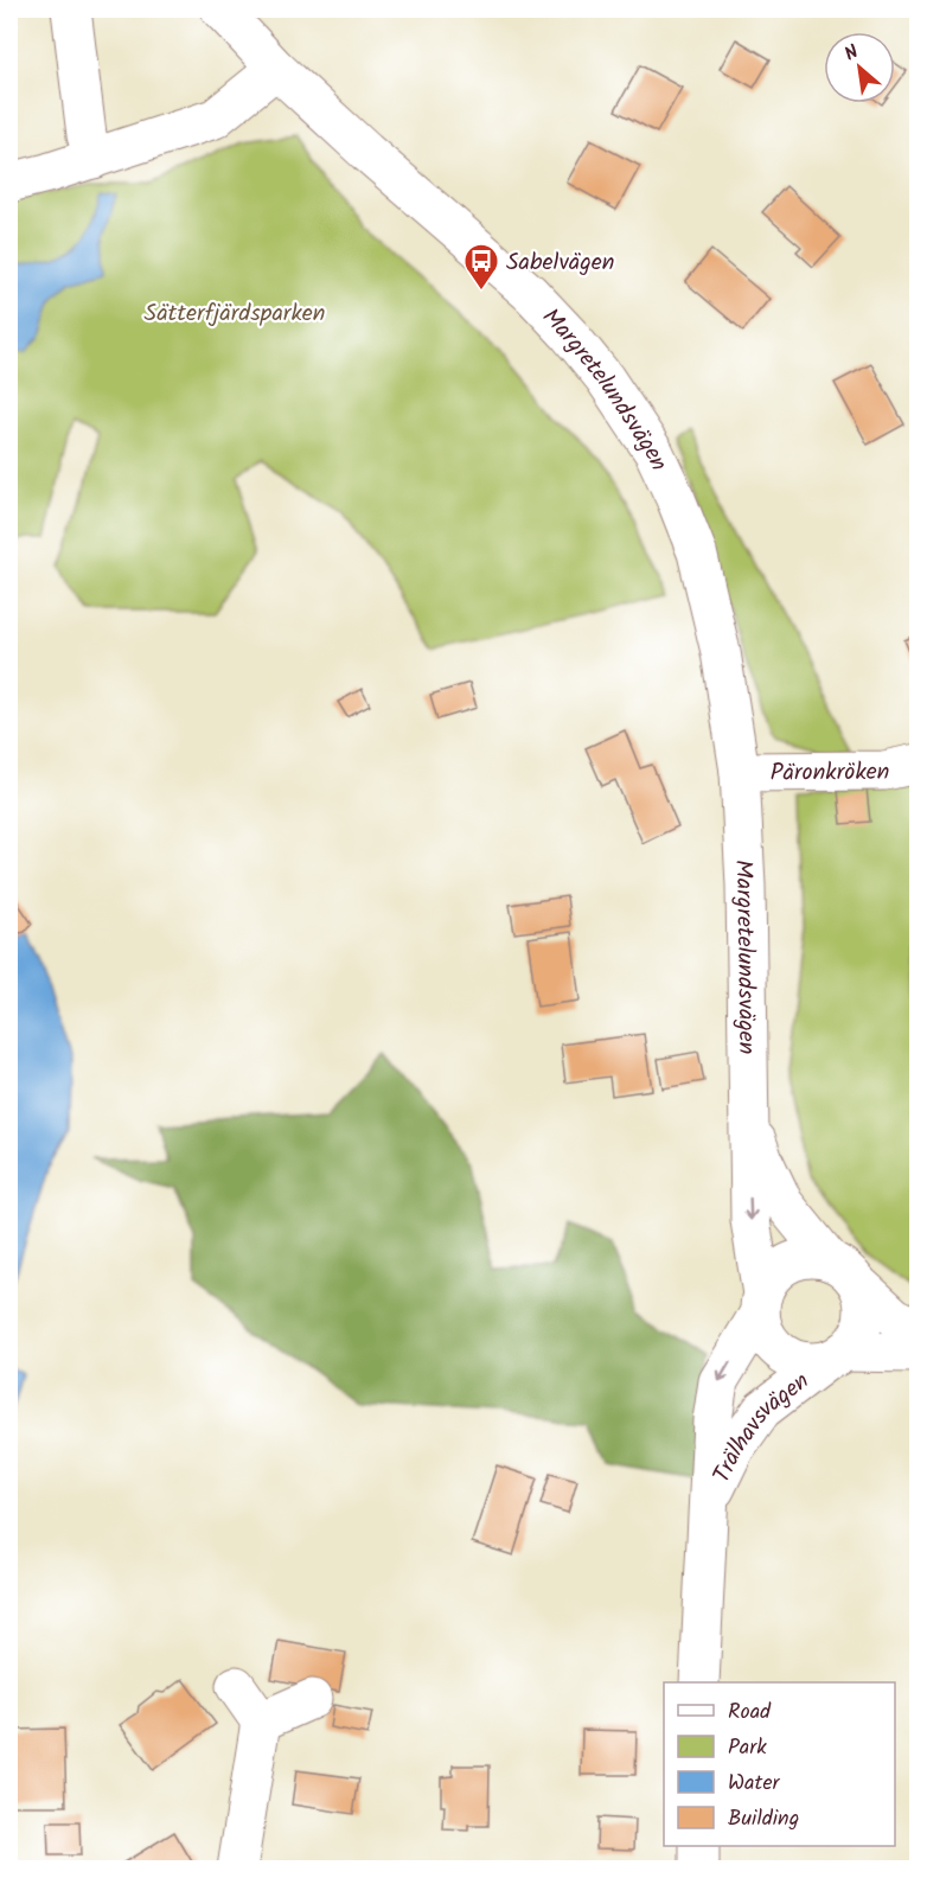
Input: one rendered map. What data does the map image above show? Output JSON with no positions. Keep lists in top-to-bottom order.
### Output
{
  "streets": {
    "street": ["Margretelundsvägen", "Päronkröken", "Trälhavsvägen"]
  },
  "crossings": [
    ["Margretelundsvägen", "Päronkröken"],
    ["Margretelundsvägen", "Trälhavsvägen"]
  ],
  "one_way": ["Trälhavsvägen"],
  "parks": ["Sätterfjärdsparken"],
  "places": {
    "bus stop": ["Sabelvägen"]
  },
  "legend": [
    "Road",
    "Park",
    "Water",
    "Building"
  ],
  "north": "top left"
}
